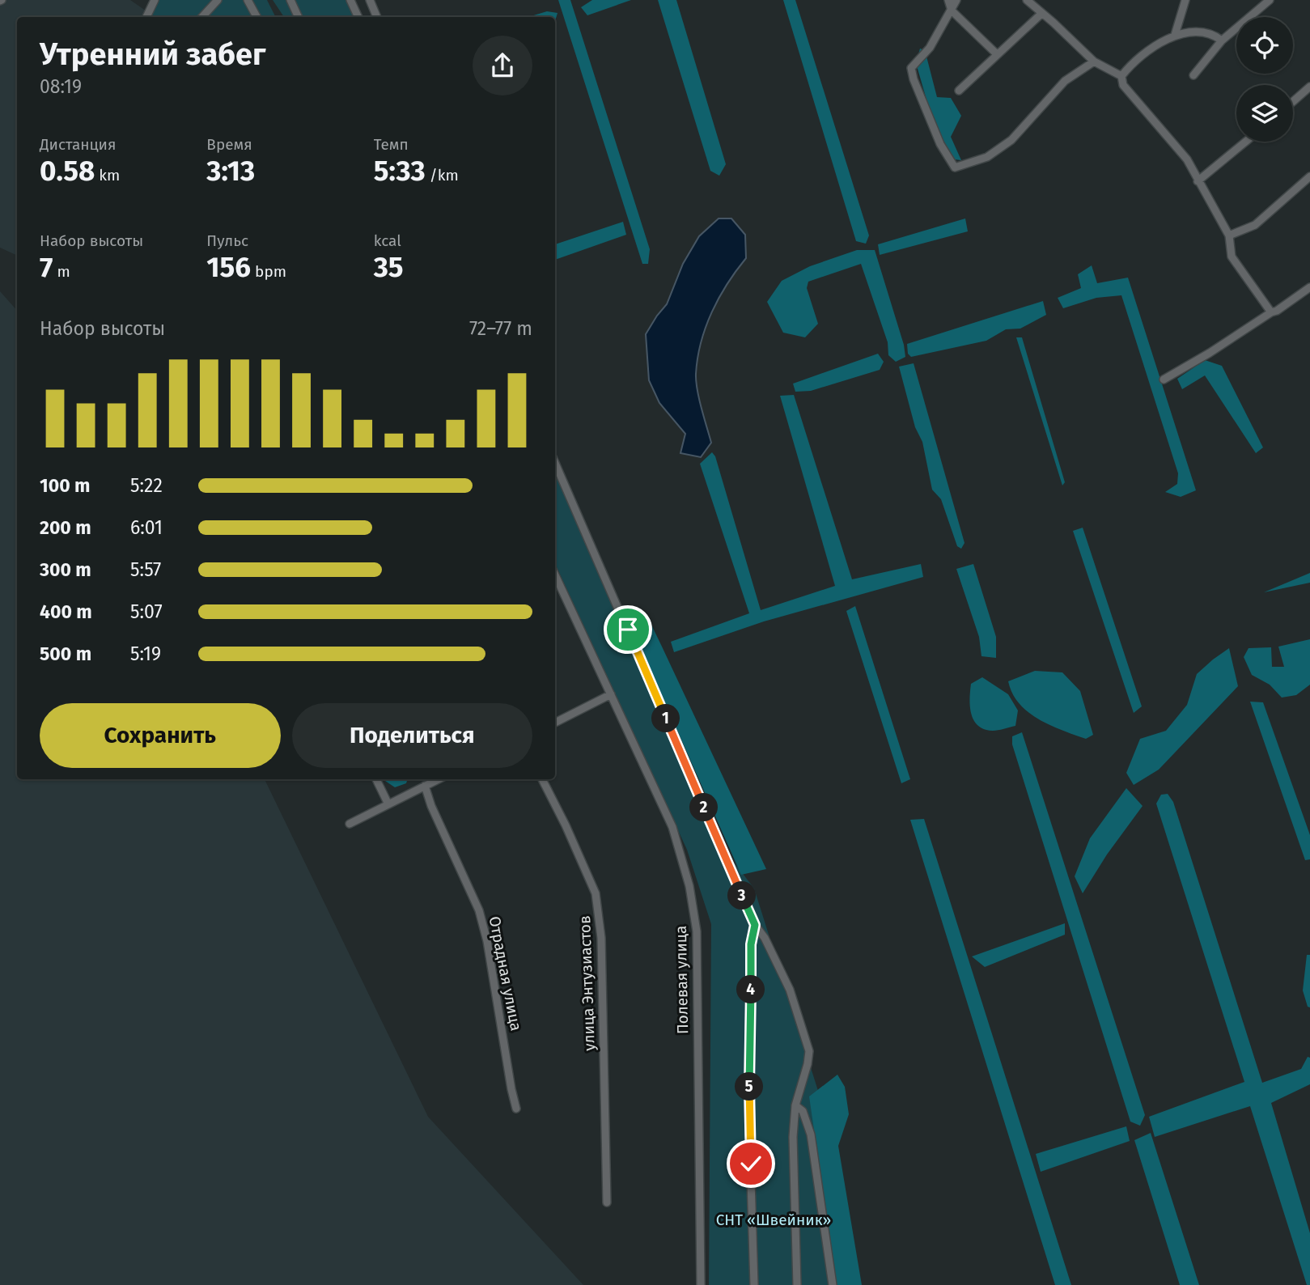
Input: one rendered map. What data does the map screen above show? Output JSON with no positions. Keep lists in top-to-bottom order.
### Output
{
  "streets": {
    "street": ["Отрадная улица", "Полевая улица", "улица Энтузиастов"]
  },
  "parks": ["СНТ «Швейник»"],
  "page": {
    "heading": ["Утренний забег", "08:19"],
    "stats": [
      ["Дистанция", "0.58 km"],
      ["Время", "3:13"],
      ["Темп", "5:33 /km"],
      ["Набор высоты", "7 m"],
      ["Пульс", "156 bpm"],
      ["kcal", "35"]
    ],
    "chart": ["Набор высоты", "72–77 m"],
    "list": [
      {
        "name": "100 m",
        "note": "5:22"
      },
      {
        "name": "200 m",
        "note": "6:01"
      },
      {
        "name": "300 m",
        "note": "5:57"
      },
      {
        "name": "400 m",
        "note": "5:07"
      },
      {
        "name": "500 m",
        "note": "5:19"
      }
    ],
    "buttons": ["Сохранить", "Поделиться"],
    "pins": [
      "1",
      "2",
      "3",
      "4",
      "5"
    ]
  }
}
